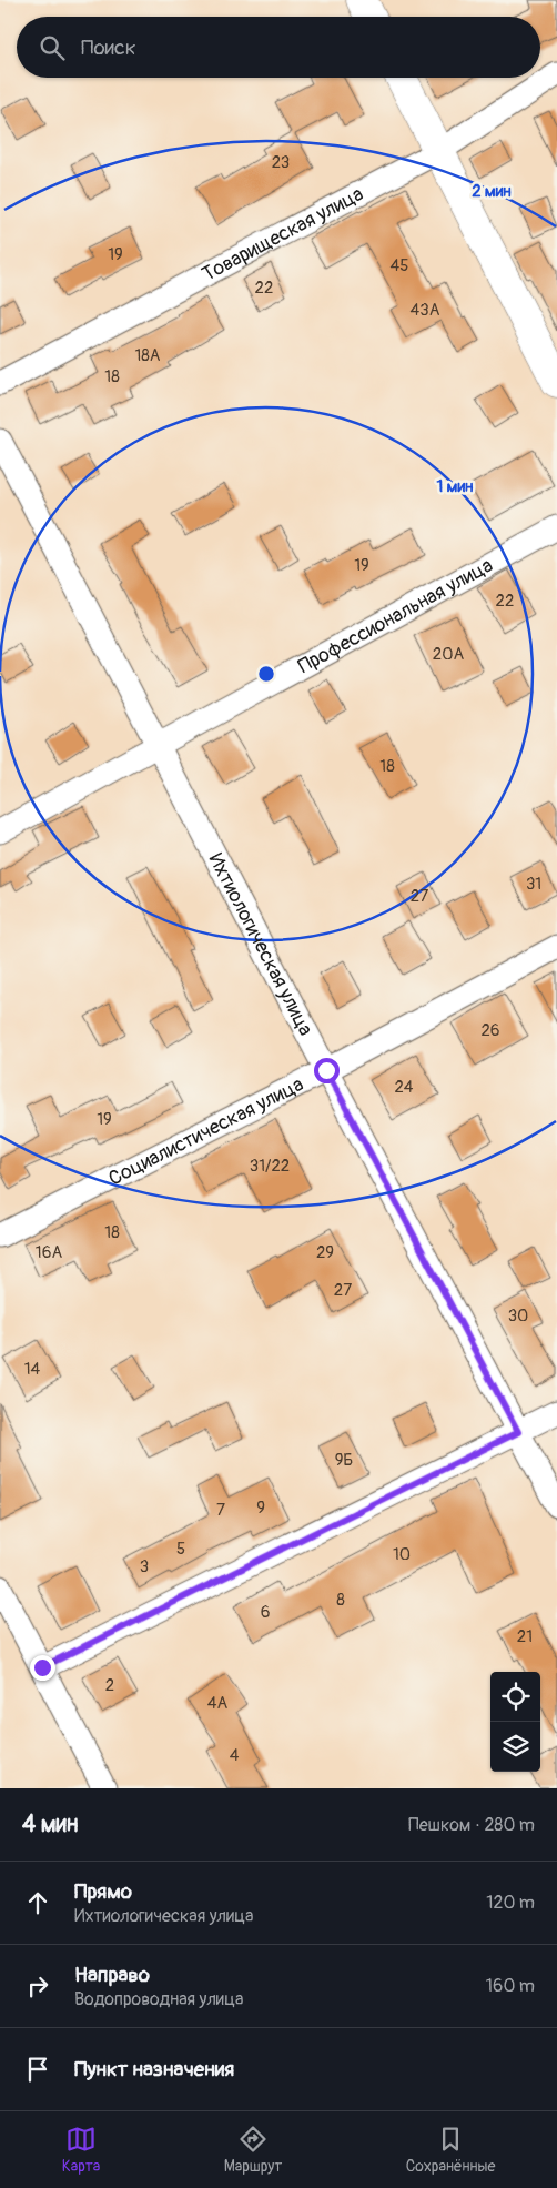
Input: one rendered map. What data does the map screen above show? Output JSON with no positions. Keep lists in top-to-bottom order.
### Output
{
  "streets": {
    "street": [
      "Товарищеская улица",
      "Профессиональная улица",
      "Ихтиологическая улица",
      "Социалистическая улица"
    ]
  },
  "crossings": [
    ["Профессиональная улица", "Ихтиологическая улица"],
    ["Ихтиологическая улица", "Социалистическая улица"]
  ],
  "house_numbers": [
    "23",
    "19",
    "45",
    "22",
    "43А",
    "18А",
    "18",
    "19",
    "22",
    "20А",
    "18",
    "31",
    "27",
    "26",
    "24",
    "19",
    "31/22",
    "18",
    "16А",
    "29",
    "27",
    "30",
    "14",
    "9Б",
    "9",
    "7",
    "5",
    "10",
    "3",
    "8",
    "6",
    "21",
    "2",
    "4А",
    "4"
  ],
  "page": {
    "search": "Поиск",
    "heading": ["4 мин", "Пешком · 280 m"],
    "list": [
      ["Прямо", "Ихтиологическая улица", "120 m"],
      ["Направо", "Водопроводная улица", "160 m"],
      "Пункт назначения"
    ],
    "nav": ["Карта", "Маршрут", "Сохранённые"]
  },
  "rings": ["2 мин", "1 мин"]
}
